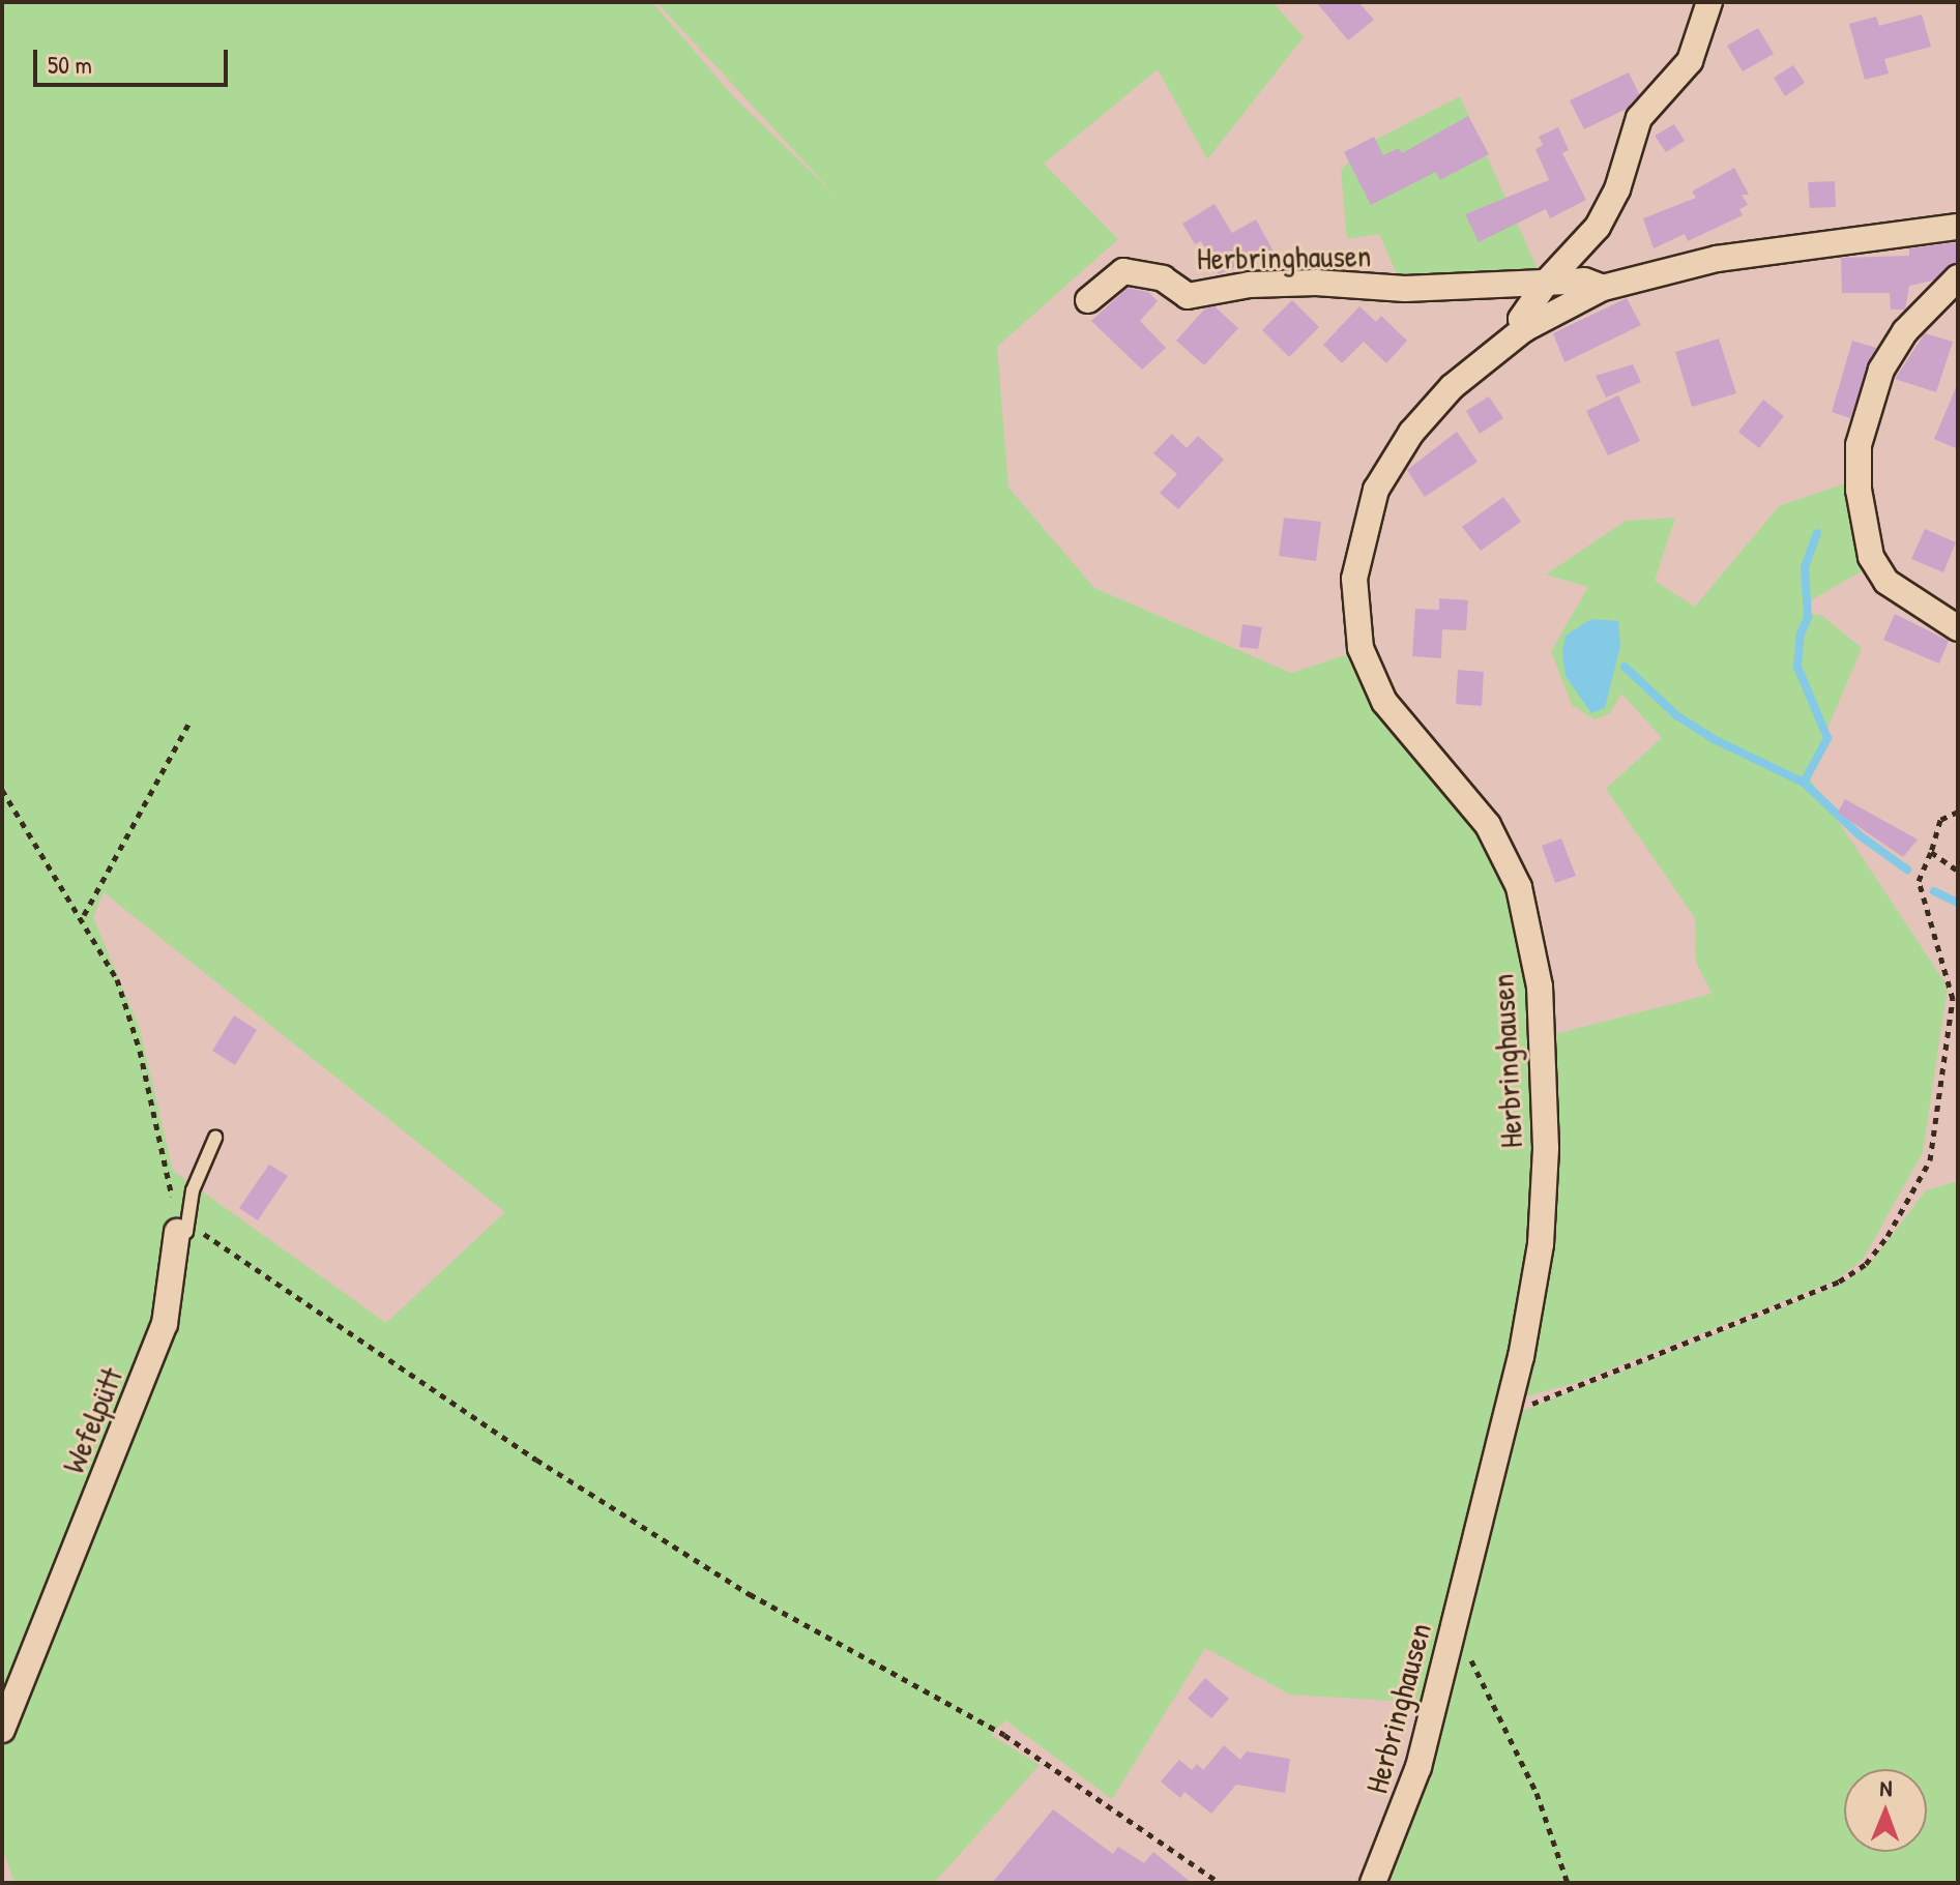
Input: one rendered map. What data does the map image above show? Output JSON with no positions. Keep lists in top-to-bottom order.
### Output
{
  "streets": {
    "street": ["Herbringhausen", "Wefelpütt"]
  },
  "scale_bar": "50 m",
  "north": "top"
}
